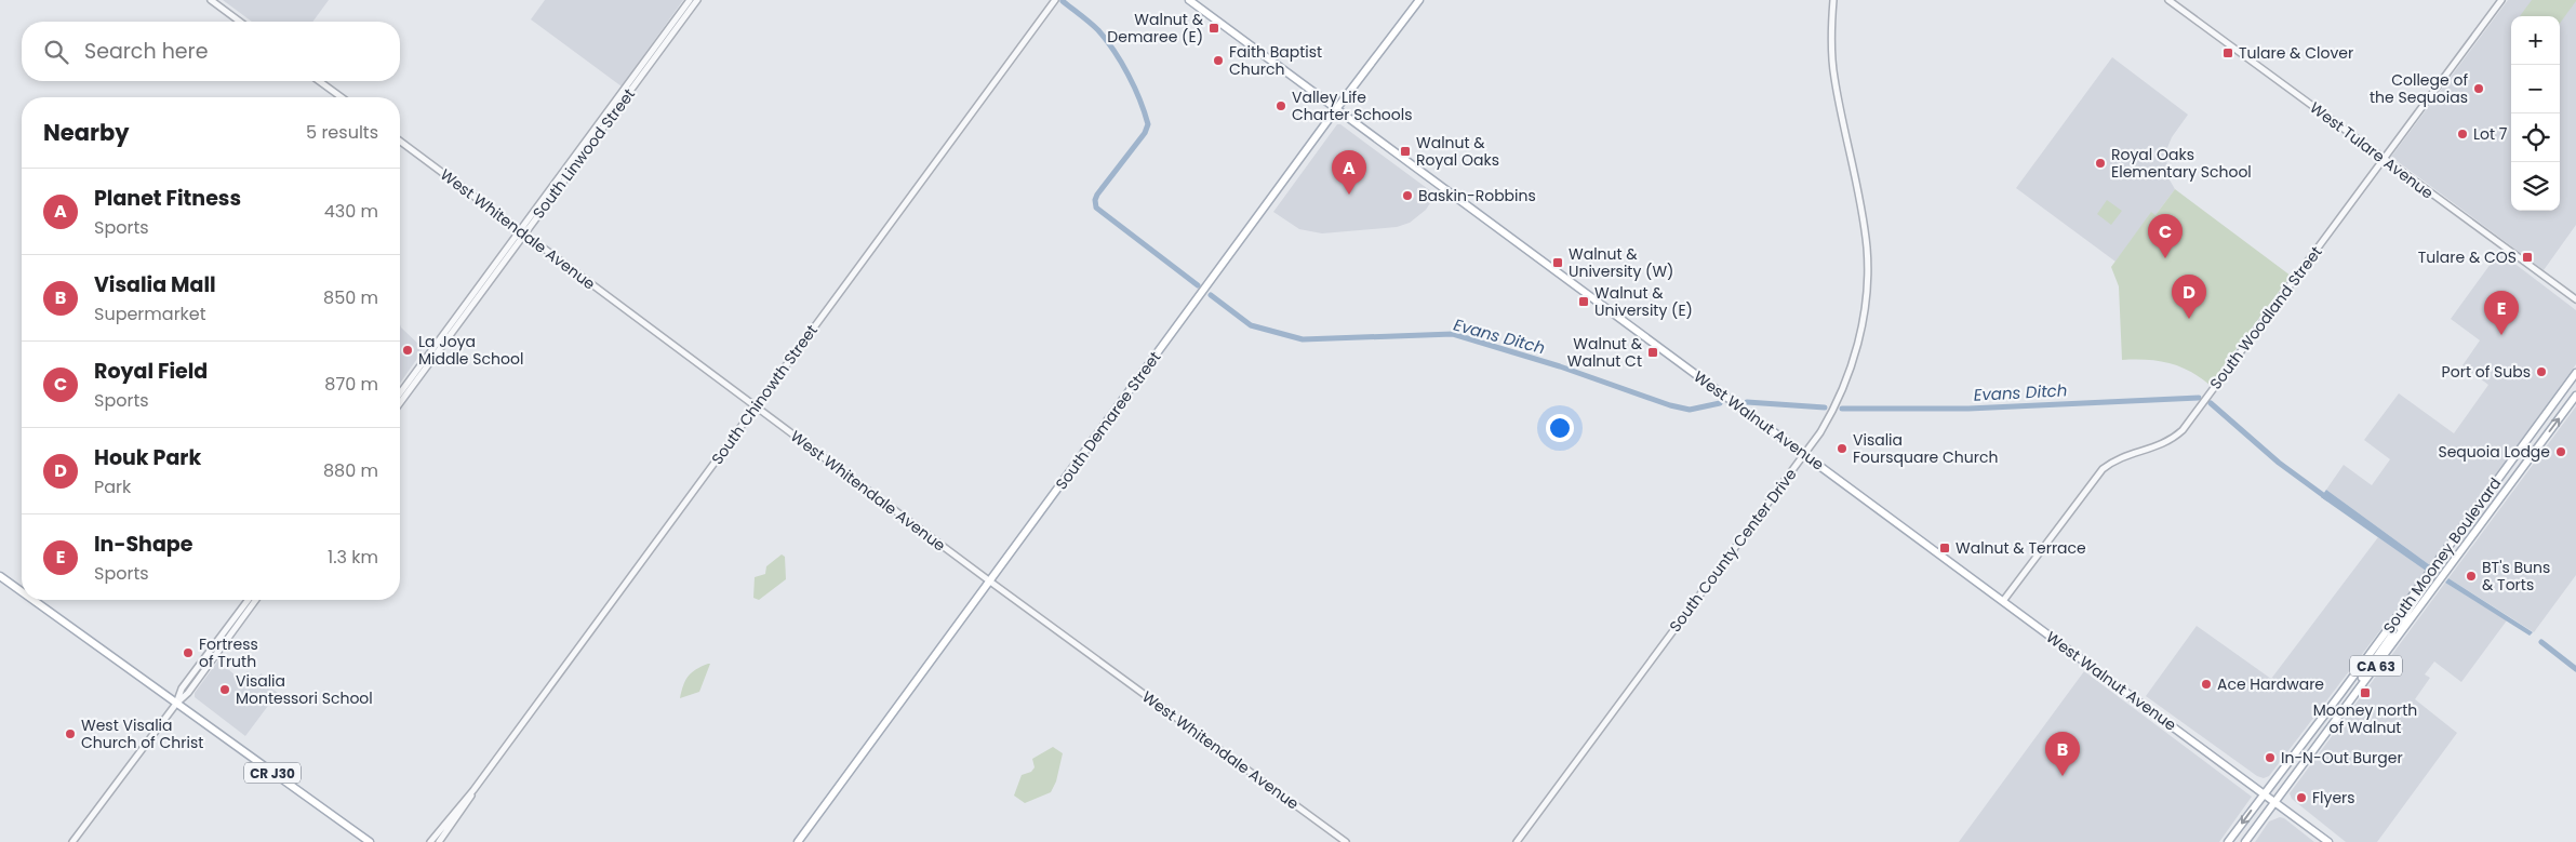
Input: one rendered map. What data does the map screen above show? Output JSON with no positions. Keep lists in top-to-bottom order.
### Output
{
  "streets": {
    "main road": [
      "South Demaree Street",
      "West Walnut Avenue",
      "South Mooney Boulevard",
      "CA 63",
      "CR J30"
    ],
    "street": [
      "West Tulare Avenue",
      "South Linwood Street",
      "West Whitendale Avenue",
      "South Woodland Street",
      "South Chinowth Street",
      "South County Center Drive"
    ]
  },
  "crossings": [
    ["West Tulare Avenue", "South Woodland Street"],
    ["South Linwood Street", "West Whitendale Avenue"],
    ["West Whitendale Avenue", "South Chinowth Street"],
    ["West Whitendale Avenue", "South Demaree Street"],
    ["South Woodland Street", "West Walnut Avenue"],
    ["South Demaree Street", "West Walnut Avenue"],
    ["West Walnut Avenue", "South County Center Drive"],
    ["West Walnut Avenue", "South Mooney Boulevard"]
  ],
  "water": ["Evans Ditch"],
  "places": {
    "transit": [
      "Walnut & Demaree (E)",
      "Tulare & Clover",
      "Walnut & Royal Oaks",
      "Tulare & COS",
      "Walnut & University (W)",
      "Walnut & University (E)",
      "Walnut & Walnut Ct",
      "Walnut & Terrace",
      "Mooney north of Walnut"
    ],
    "other": [
      "Faith Baptist Church",
      "College of the Sequoias",
      "Valley Life Charter Schools",
      "Lot 7",
      "Royal Oaks Elementary School",
      "Baskin-Robbins",
      "La Joya Middle School",
      "Port of Subs",
      "Visalia Foursquare Church",
      "Sequoia Lodge",
      "BT's Buns & Torts",
      "Fortress of Truth",
      "Ace Hardware",
      "Visalia Montessori School",
      "West Visalia Church of Christ",
      "In-N-Out Burger",
      "Flyers"
    ]
  },
  "page": {
    "map_buttons": ["+", "−"],
    "search": "Search here",
    "heading": ["Nearby", "5 results"],
    "pins": [
      "A",
      "C",
      "D",
      "E",
      "B"
    ],
    "list": [
      {
        "mark": "A",
        "name": "Planet Fitness",
        "note": "Sports",
        "value": "430 m"
      },
      {
        "mark": "B",
        "name": "Visalia Mall",
        "note": "Supermarket",
        "value": "850 m"
      },
      {
        "mark": "C",
        "name": "Royal Field",
        "note": "Sports",
        "value": "870 m"
      },
      {
        "mark": "D",
        "name": "Houk Park",
        "note": "Park",
        "value": "880 m"
      },
      {
        "mark": "E",
        "name": "In-Shape",
        "note": "Sports",
        "value": "1.3 km"
      }
    ]
  }
}
